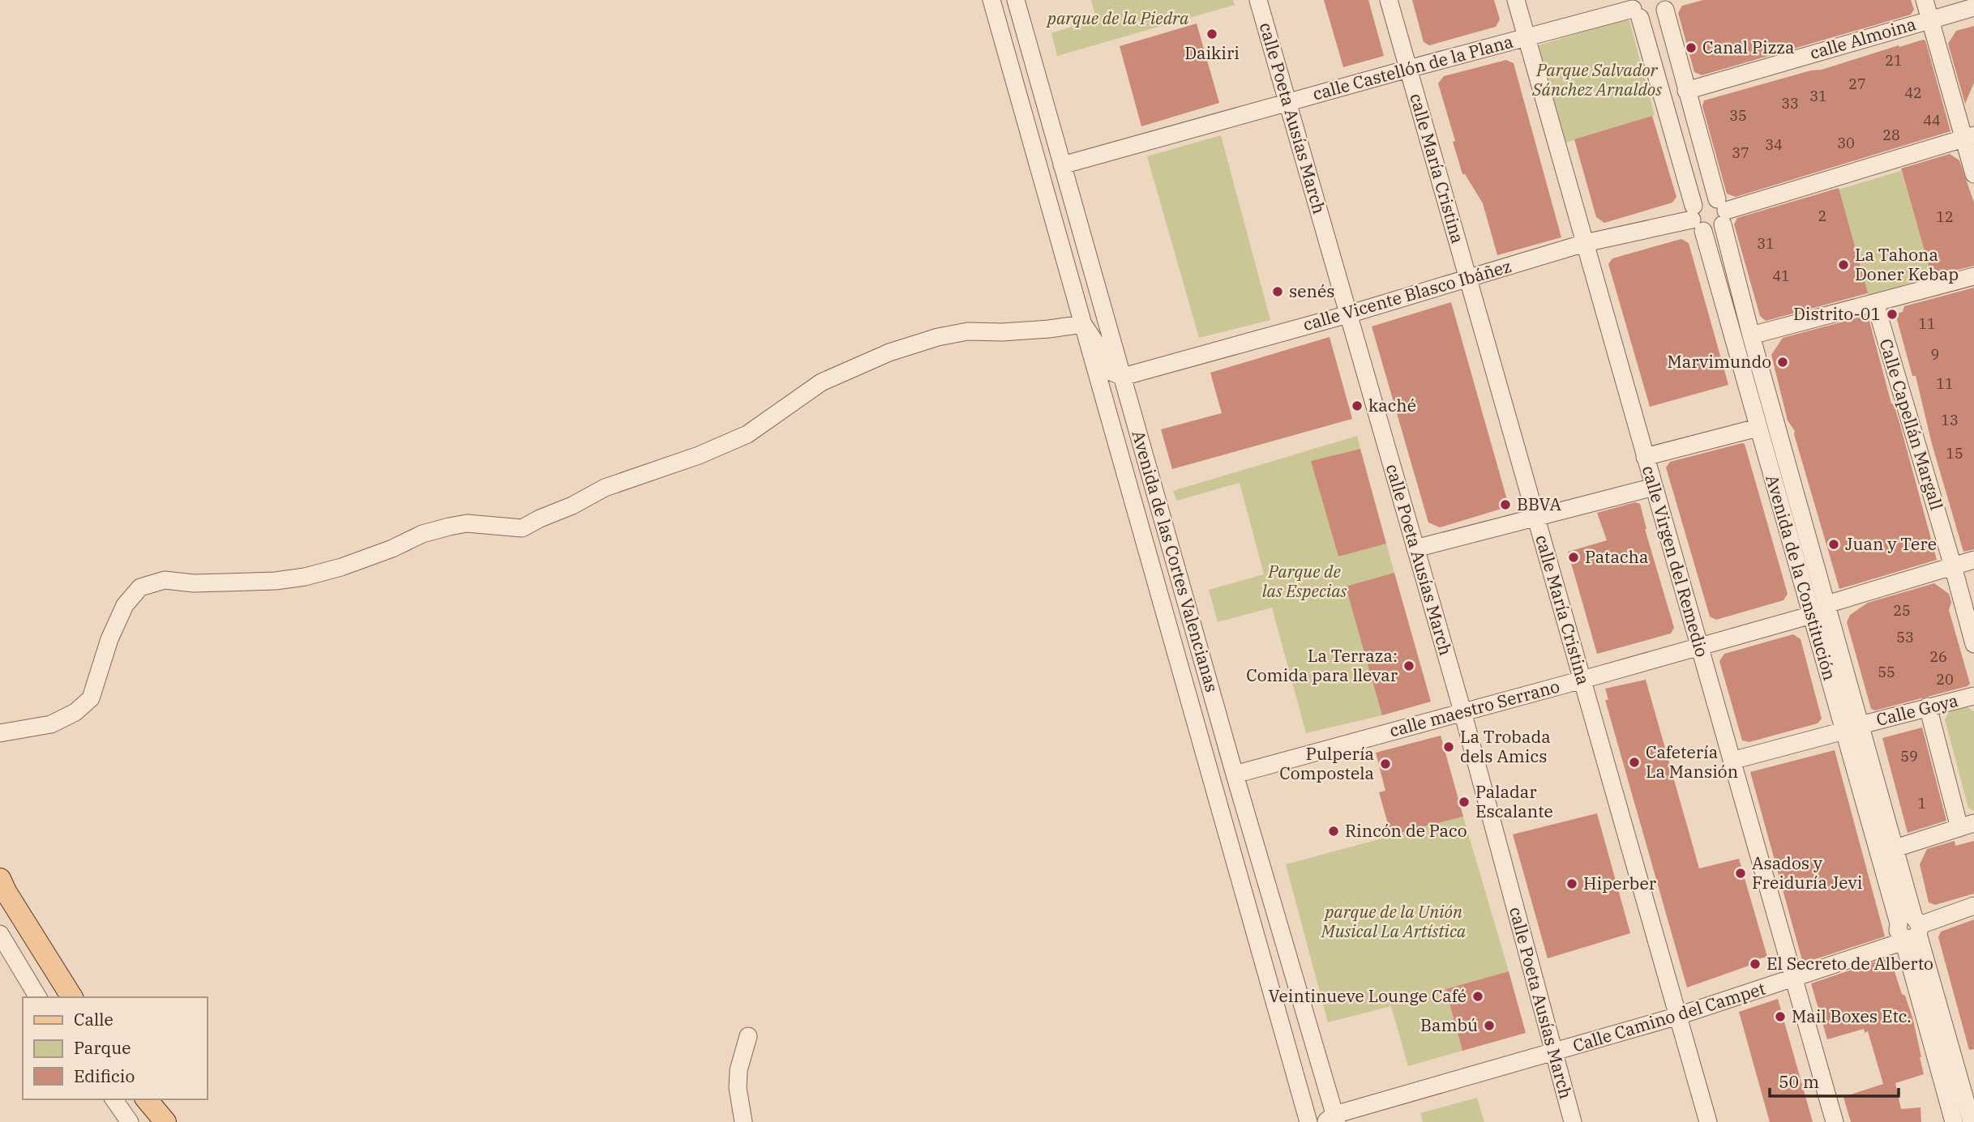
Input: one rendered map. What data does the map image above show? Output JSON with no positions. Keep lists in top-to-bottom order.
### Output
{
  "streets": {
    "street": [
      "calle Almoina",
      "calle Castellón de la Plana",
      "calle Poeta Ausías March",
      "calle María Cristina",
      "calle Vicente Blasco Ibáñez",
      "Calle Capellán Margall",
      "Avenida de las Cortes Valencianas",
      "calle Virgen del Remedio",
      "Avenida de la Constitución",
      "calle maestro Serrano",
      "Calle Goya",
      "Calle Camino del Campet"
    ]
  },
  "crossings": [
    ["calle Almoina", "Avenida de la Constitución"],
    ["calle Castellón de la Plana", "calle Poeta Ausías March"],
    ["calle Castellón de la Plana", "calle María Cristina"],
    ["calle Castellón de la Plana", "Avenida de las Cortes Valencianas"],
    ["calle Castellón de la Plana", "calle Virgen del Remedio"],
    ["calle Castellón de la Plana", "Avenida de la Constitución"],
    ["calle Poeta Ausías March", "calle Vicente Blasco Ibáñez"],
    ["calle Poeta Ausías March", "calle maestro Serrano"],
    ["calle Poeta Ausías March", "Calle Camino del Campet"],
    ["calle María Cristina", "calle Vicente Blasco Ibáñez"],
    ["calle María Cristina", "calle maestro Serrano"],
    ["calle María Cristina", "Calle Camino del Campet"],
    ["calle Vicente Blasco Ibáñez", "Avenida de las Cortes Valencianas"],
    ["calle Vicente Blasco Ibáñez", "calle Virgen del Remedio"],
    ["calle Vicente Blasco Ibáñez", "Avenida de la Constitución"],
    ["Avenida de las Cortes Valencianas", "calle maestro Serrano"],
    ["Avenida de las Cortes Valencianas", "Calle Camino del Campet"],
    ["calle Virgen del Remedio", "calle maestro Serrano"],
    ["calle Virgen del Remedio", "Calle Goya"],
    ["calle Virgen del Remedio", "Calle Camino del Campet"],
    ["Avenida de la Constitución", "calle maestro Serrano"],
    ["Avenida de la Constitución", "Calle Goya"],
    ["Avenida de la Constitución", "Calle Camino del Campet"]
  ],
  "parks": [
    "parque de la Piedra",
    "Parque Salvador Sánchez Arnaldos",
    "Parque de las Especias",
    "parque de la Unión Musical La Artística"
  ],
  "places": [
    "Daikiri",
    "Canal Pizza",
    "La Tahona Doner Kebap",
    "senés",
    "Distrito-01",
    "Marvimundo",
    "kaché",
    "BBVA",
    "Juan y Tere",
    "Patacha",
    "La Terraza: Comida para llevar",
    "La Trobada dels Amics",
    "Cafetería La Mansión",
    "Pulpería Compostela",
    "Paladar Escalante",
    "Rincón de Paco",
    "Asados y Freiduría Jevi",
    "Hiperber",
    "El Secreto de Alberto",
    "Veintinueve Lounge Café",
    "Mail Boxes Etc.",
    "Bambú"
  ],
  "house_numbers": [
    "21",
    "27",
    "42",
    "31",
    "33",
    "35",
    "44",
    "28",
    "30",
    "34",
    "37",
    "2",
    "12",
    "31",
    "41",
    "11",
    "9",
    "11",
    "13",
    "15",
    "25",
    "53",
    "26",
    "55",
    "20",
    "59",
    "1"
  ],
  "legend": ["Calle", "Parque", "Edificio"],
  "scale_bar": "50 m"
}
